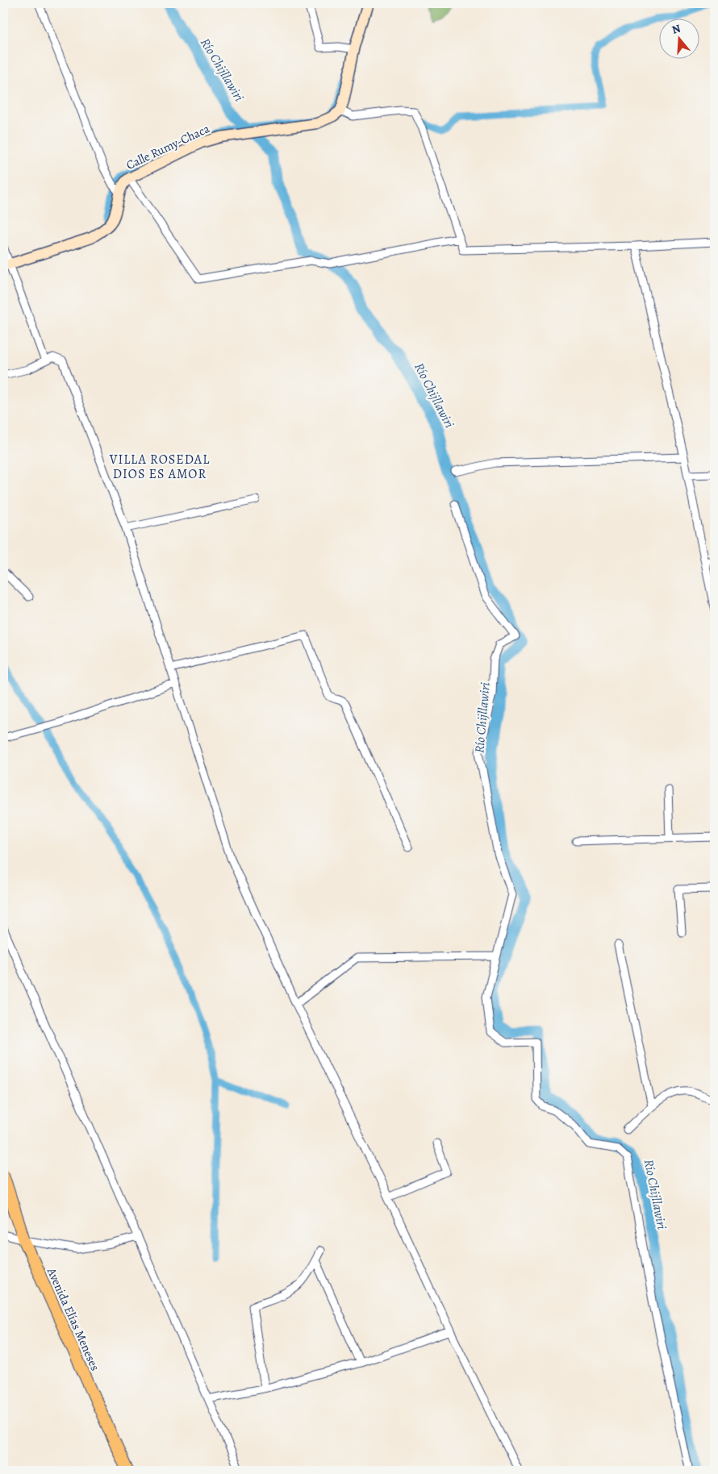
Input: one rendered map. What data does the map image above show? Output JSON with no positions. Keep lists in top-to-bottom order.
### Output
{
  "streets": {
    "main road": ["Avenida Elías Meneses"],
    "street": ["Calle Rumy-Chaca"]
  },
  "districts": ["VILLA ROSEDAL DIOS ES AMOR"],
  "water": ["Río Chijllawiri"],
  "north": "top"
}
